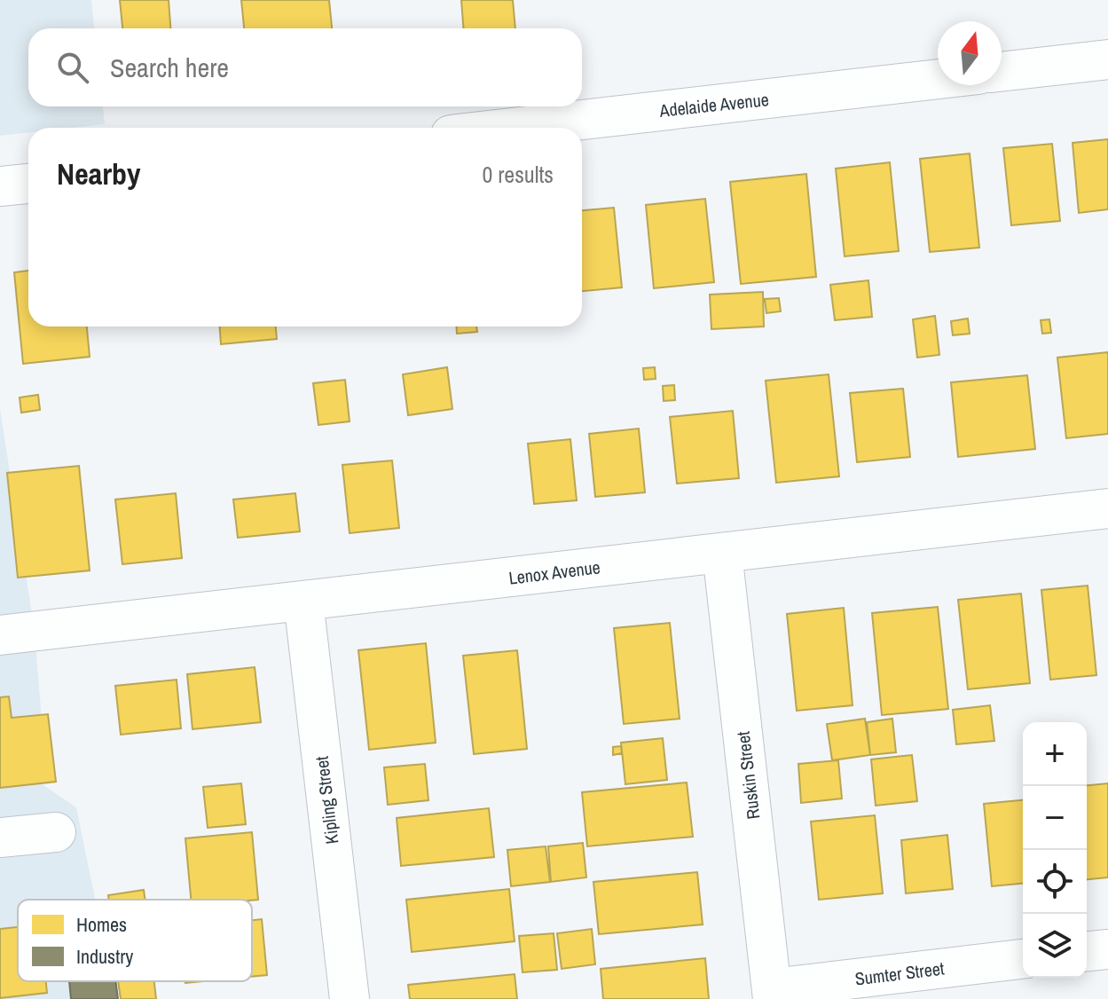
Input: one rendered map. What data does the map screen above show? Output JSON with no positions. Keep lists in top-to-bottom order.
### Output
{
  "streets": {
    "street": [
      "Adelaide Avenue",
      "Lenox Avenue",
      "Ruskin Street",
      "Kipling Street",
      "Sumter Street"
    ]
  },
  "crossings": [
    ["Lenox Avenue", "Ruskin Street"],
    ["Lenox Avenue", "Kipling Street"],
    ["Ruskin Street", "Sumter Street"]
  ],
  "legend": ["Homes", "Industry"],
  "north": "top",
  "page": {
    "search": "Search here",
    "heading": ["Nearby", "0 results"],
    "map_buttons": ["+", "−"]
  }
}
